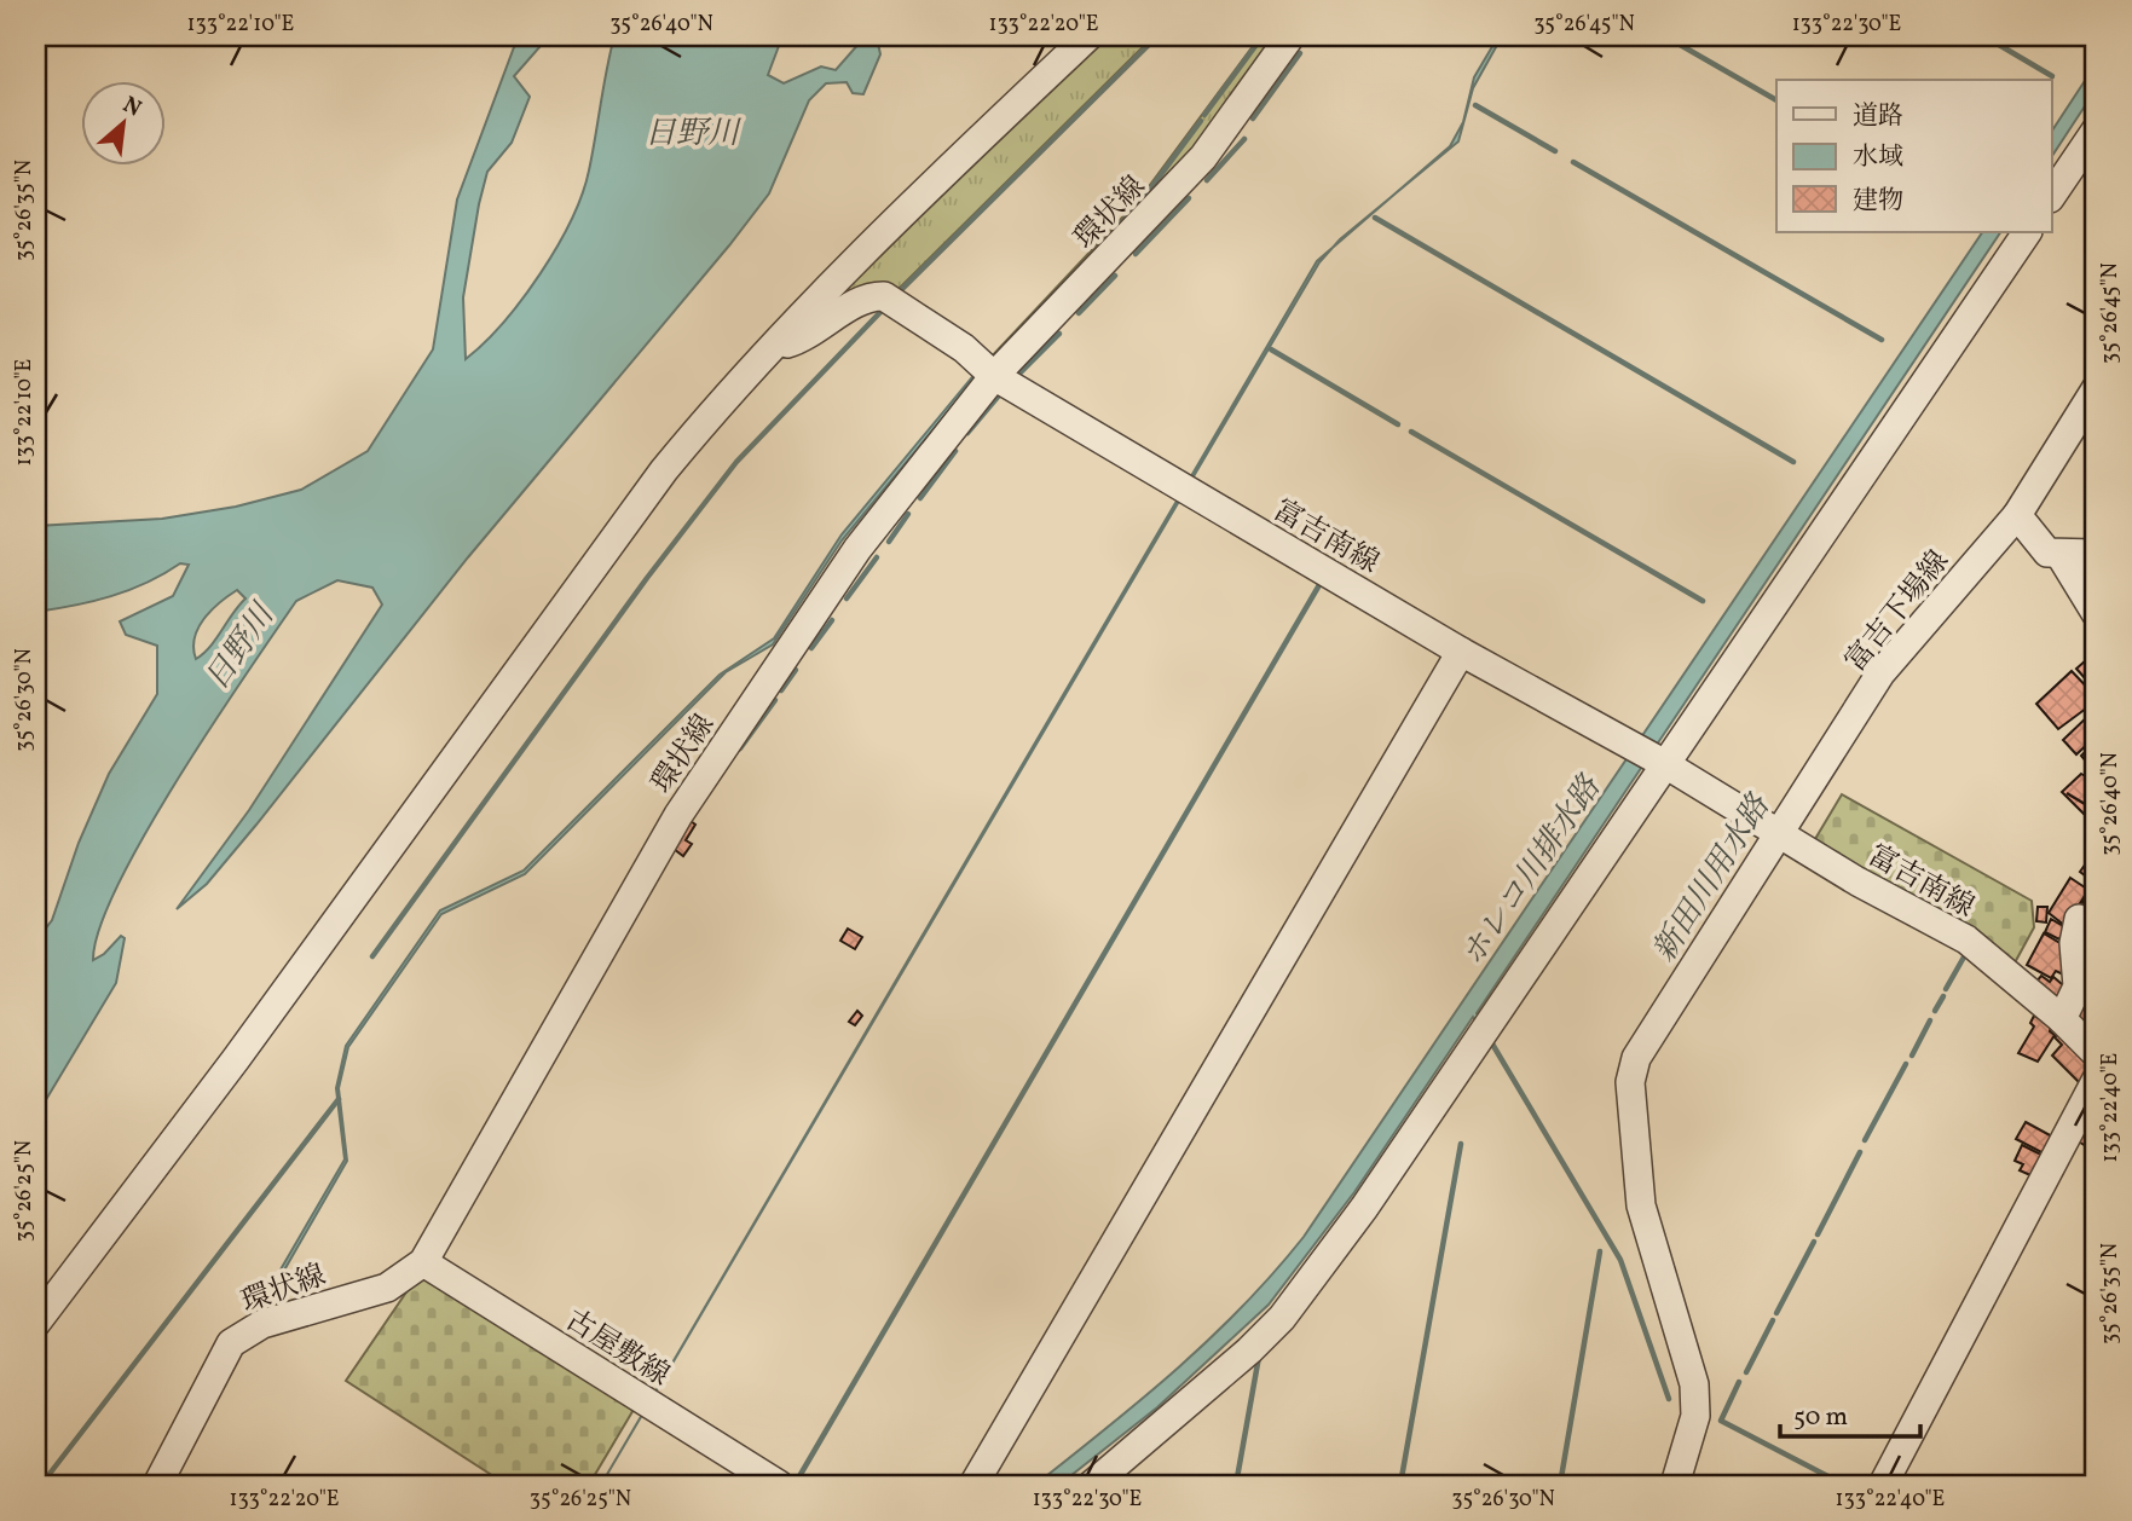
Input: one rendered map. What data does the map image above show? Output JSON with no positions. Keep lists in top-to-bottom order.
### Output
{
  "streets": {
    "street": [
      "環状線",
      "富吉南線",
      "富吉下場線",
      "古屋敷線"
    ]
  },
  "crossings": [
    ["環状線", "富吉南線"],
    ["環状線", "古屋敷線"],
    ["富吉南線", "富吉下場線"]
  ],
  "water": ["日野川", "ホレコ川排水路", "新田川用水路"],
  "legend": ["道路", "水域", "建物"],
  "scale_bar": "50 m",
  "north": "top right",
  "coordinates": [
    "133°22'10\"E",
    "35°26'40\"N",
    "133°22'20\"E",
    "35°26'45\"N",
    "133°22'30\"E",
    "35°26'35\"N",
    "35°26'30\"N",
    "133°22'40\"E",
    "35°26'25\"N"
  ]
}
